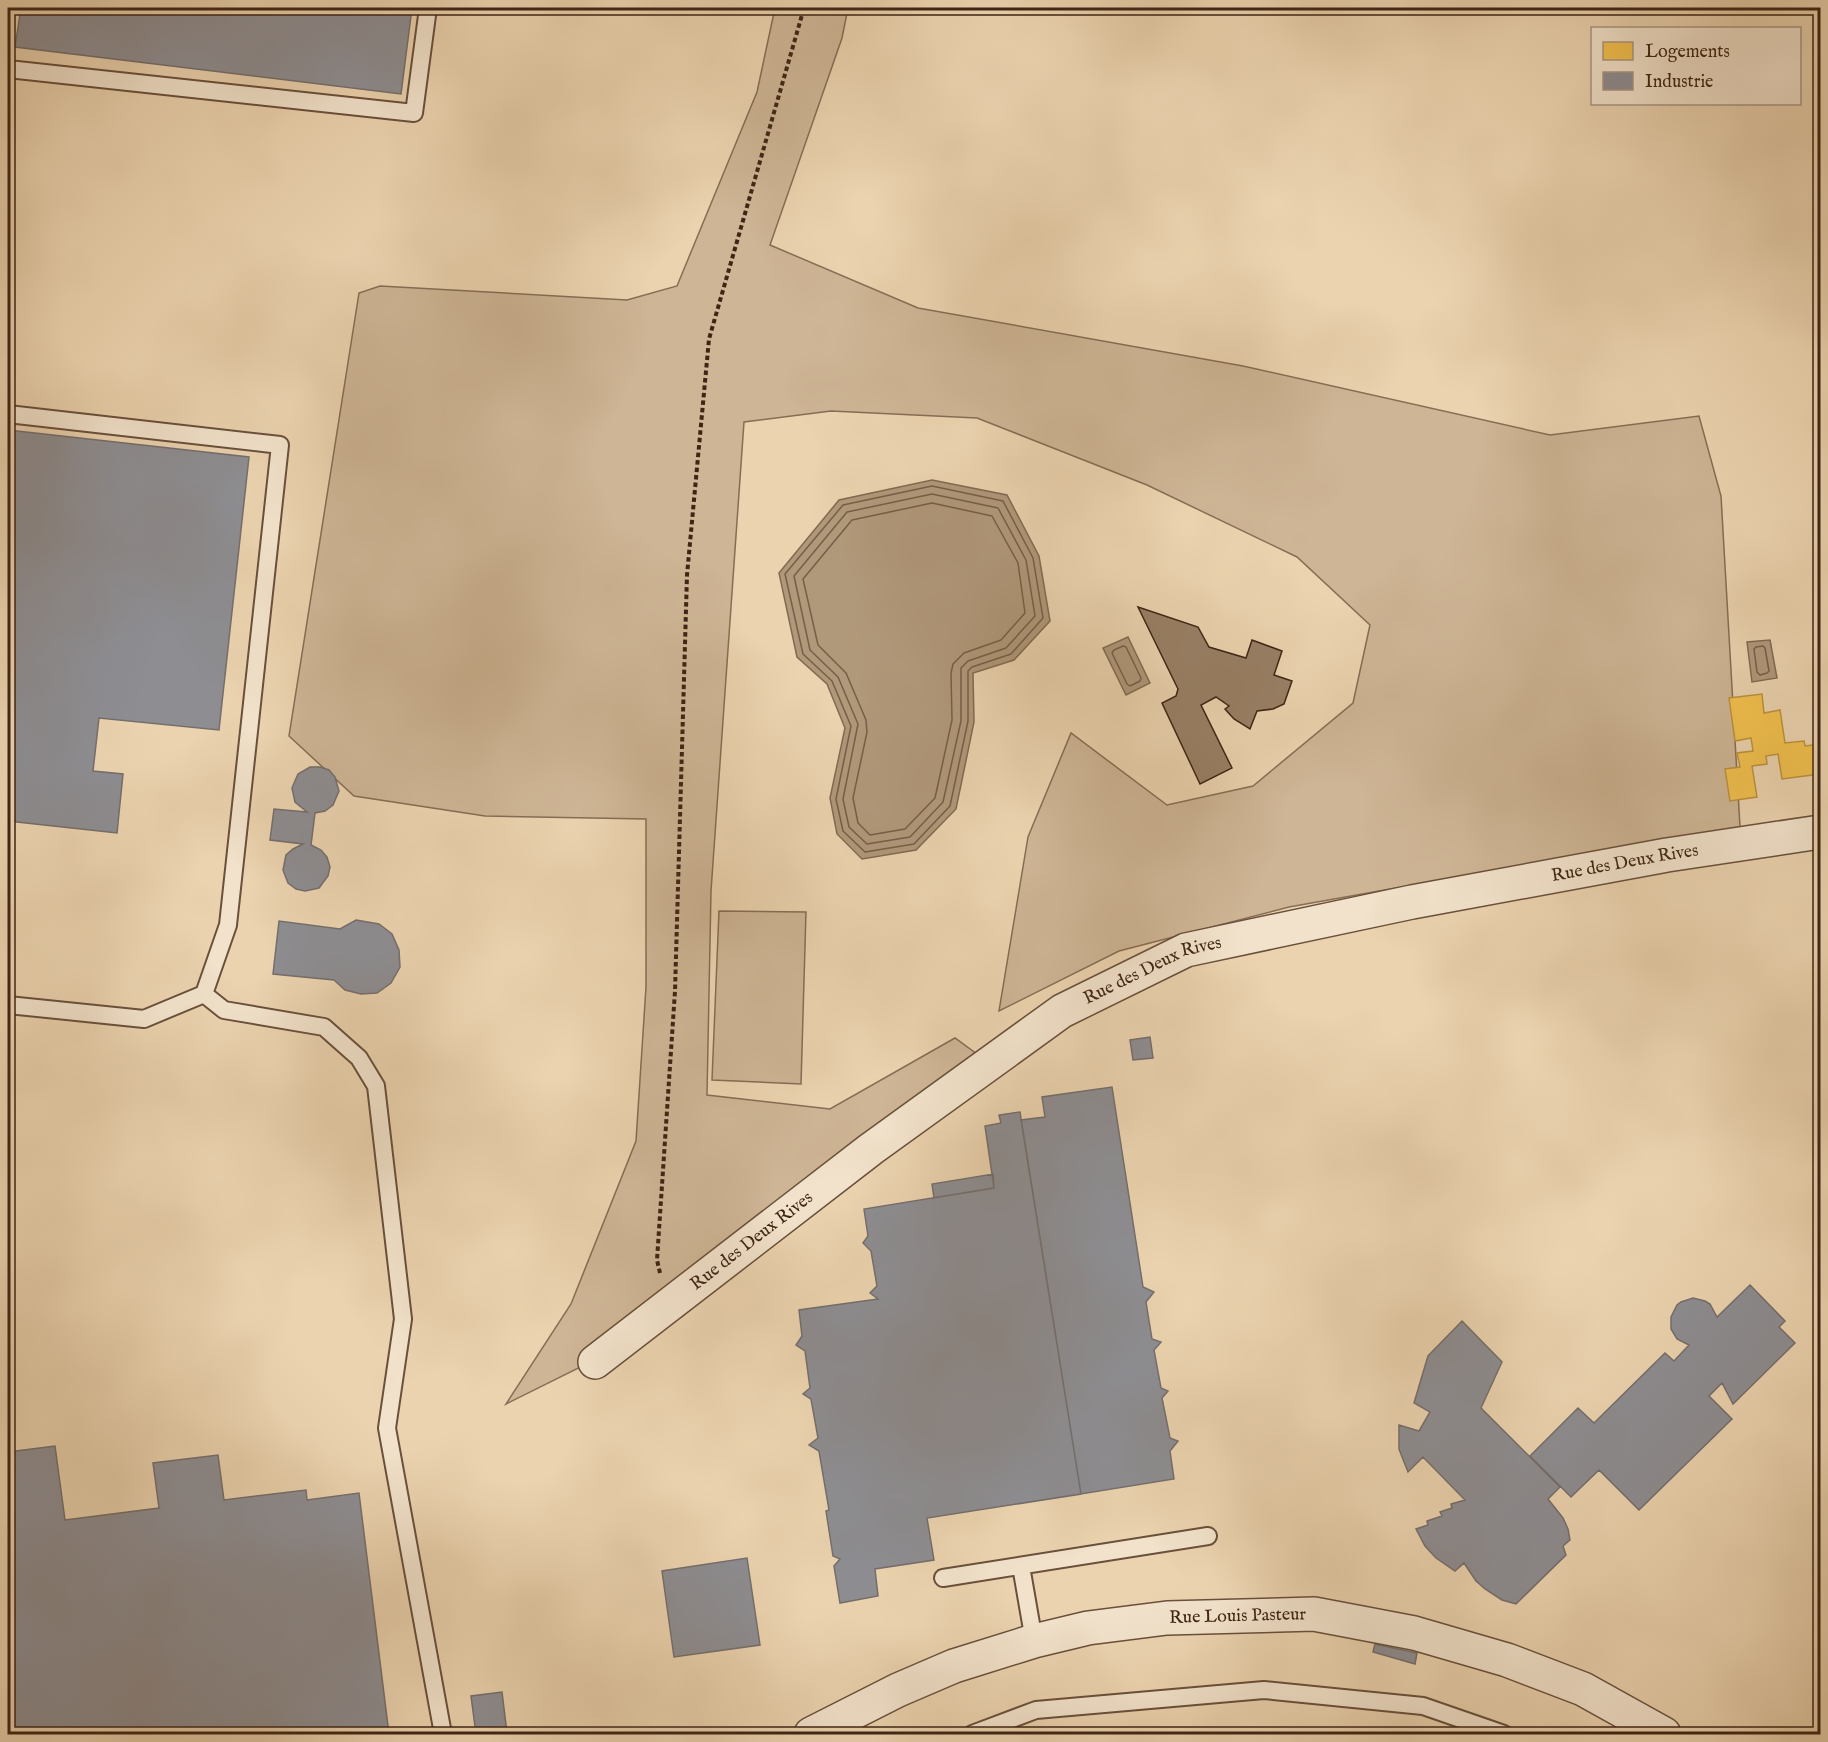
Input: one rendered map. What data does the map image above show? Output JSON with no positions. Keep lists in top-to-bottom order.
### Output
{
  "streets": {
    "street": ["Rue des Deux Rives", "Rue Louis Pasteur"]
  },
  "legend": ["Logements", "Industrie"]
}
